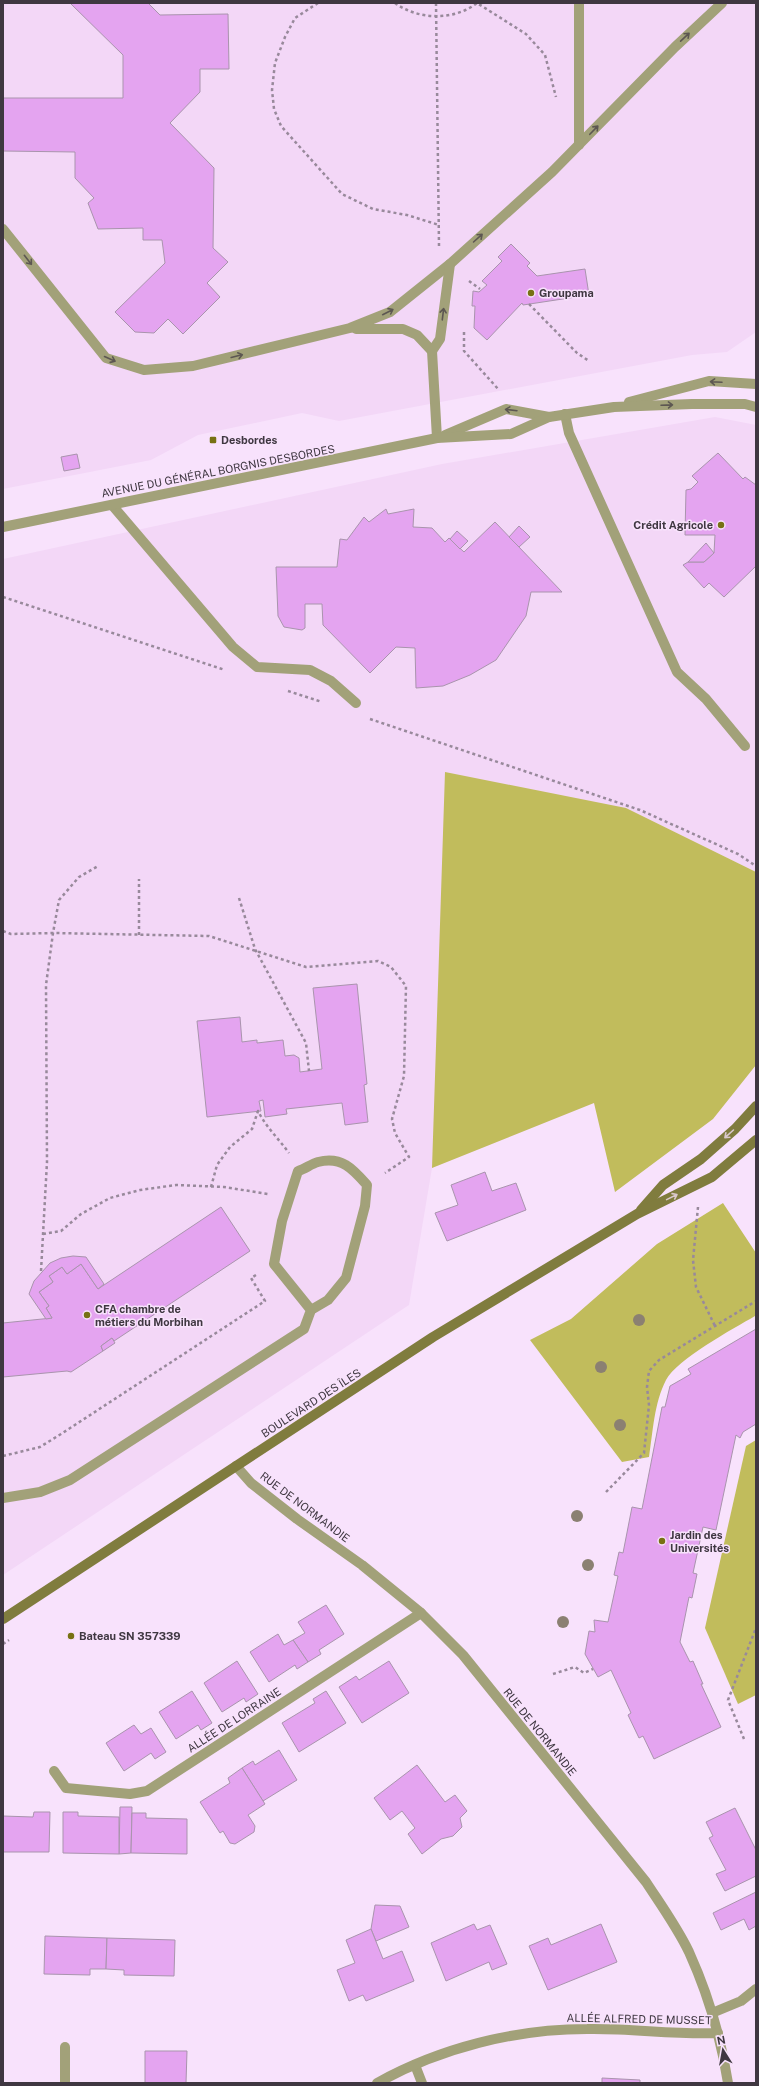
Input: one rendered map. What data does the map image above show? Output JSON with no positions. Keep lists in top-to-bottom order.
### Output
{
  "streets": {
    "main road": ["BOULEVARD DES ÎLES"],
    "street": [
      "AVENUE DU GÉNÉRAL BORGNIS DESBORDES",
      "RUE DE NORMANDIE",
      "ALLÉE DE LORRAINE",
      "ALLÉE ALFRED DE MUSSET"
    ]
  },
  "crossings": [
    ["BOULEVARD DES ÎLES", "RUE DE NORMANDIE"],
    ["RUE DE NORMANDIE", "ALLÉE DE LORRAINE"],
    ["RUE DE NORMANDIE", "ALLÉE ALFRED DE MUSSET"]
  ],
  "places": {
    "other": [
      "Groupama",
      "Crédit Agricole",
      "CFA chambre de métiers du Morbihan",
      "Jardin des Universités",
      "Bateau SN 357339"
    ],
    "transit": ["Desbordes"]
  },
  "north": "top"
}
